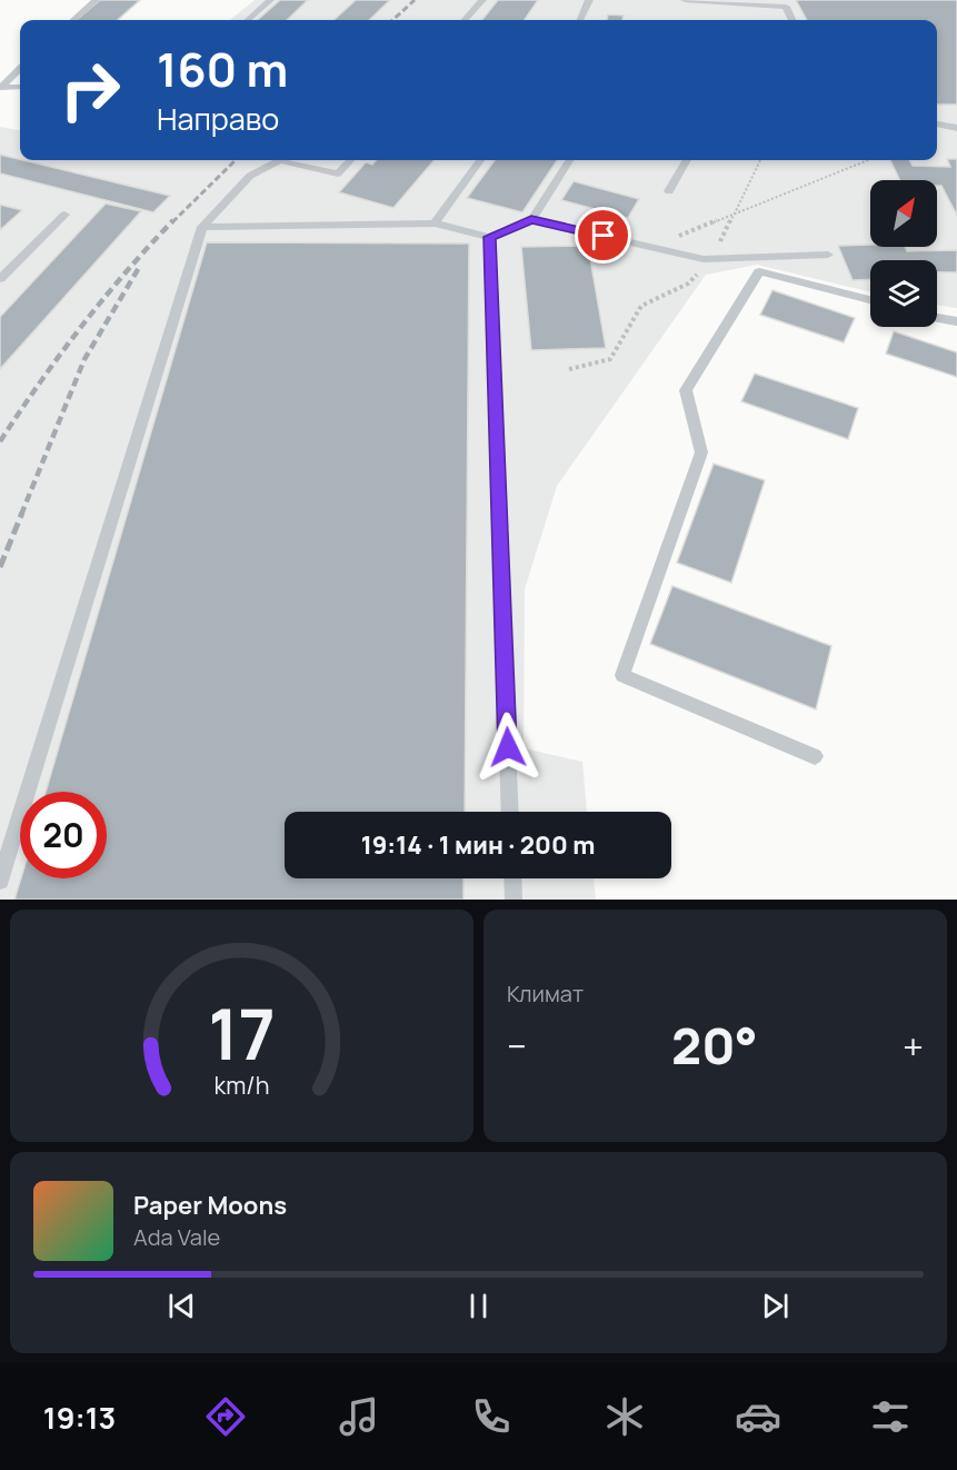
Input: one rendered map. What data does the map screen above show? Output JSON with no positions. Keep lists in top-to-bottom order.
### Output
{
  "north": "top right",
  "page": {
    "turn": ["160 m", "Направо"],
    "limit": "20",
    "trip": "19:14 · 1 мин · 200 m",
    "tile": "Климат",
    "heat": ["−", "20°", "+"],
    "song": ["Paper Moons", "Ada Vale"],
    "tabs": "19:13",
    "gauge": ["17", "km/h"]
  }
}
